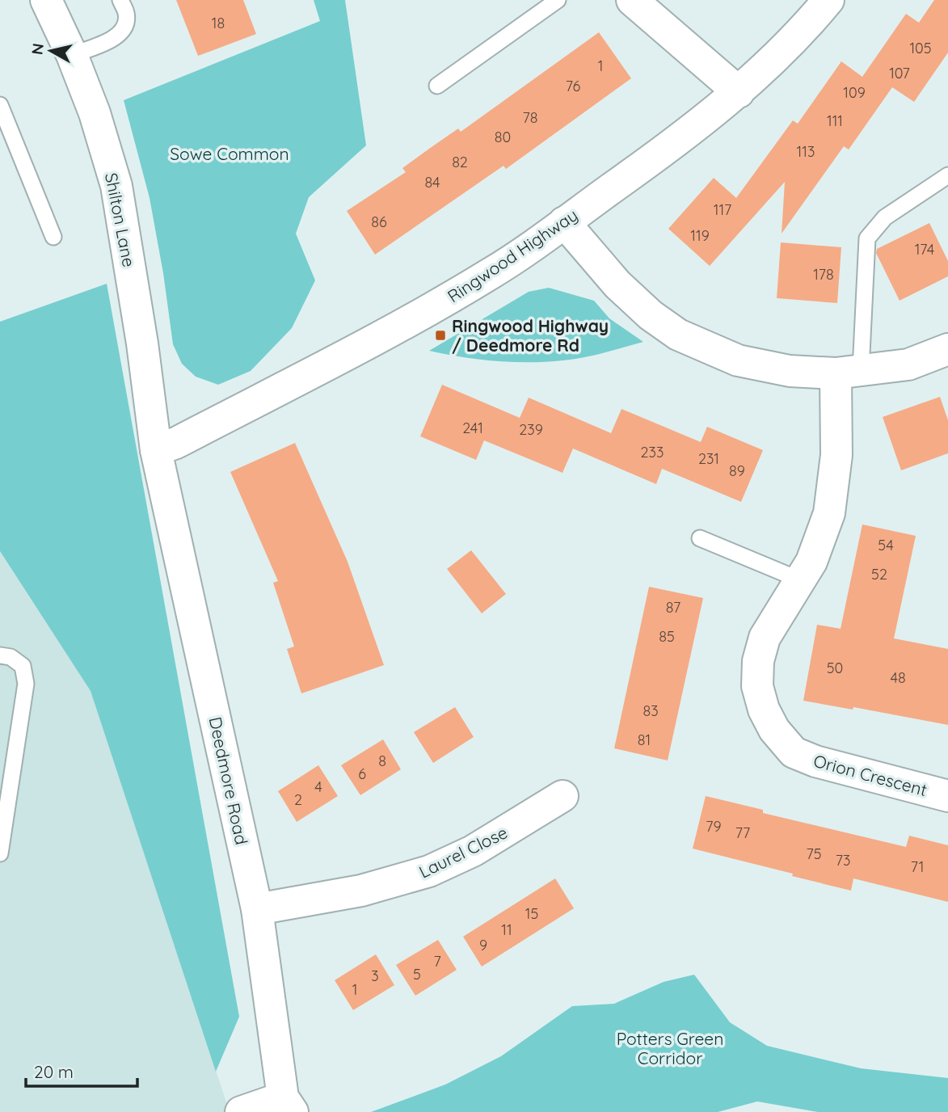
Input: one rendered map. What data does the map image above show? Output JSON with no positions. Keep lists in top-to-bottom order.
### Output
{
  "streets": {
    "street": [
      "Shilton Lane",
      "Ringwood Highway",
      "Orion Crescent",
      "Deedmore Road",
      "Laurel Close"
    ]
  },
  "crossings": [
    ["Shilton Lane", "Ringwood Highway"],
    ["Shilton Lane", "Deedmore Road"],
    ["Ringwood Highway", "Deedmore Road"],
    ["Deedmore Road", "Laurel Close"]
  ],
  "parks": ["Sowe Common", "Potters Green Corridor"],
  "places": {
    "transit": ["Ringwood Highway / Deedmore Rd"]
  },
  "house_numbers": [
    "18",
    "105",
    "1",
    "107",
    "76",
    "109",
    "78",
    "111",
    "80",
    "113",
    "82",
    "84",
    "117",
    "86",
    "119",
    "174",
    "178",
    "241",
    "239",
    "233",
    "231",
    "89",
    "54",
    "52",
    "87",
    "85",
    "50",
    "48",
    "83",
    "81",
    "8",
    "6",
    "4",
    "2",
    "79",
    "77",
    "75",
    "73",
    "71",
    "15",
    "11",
    "9",
    "7",
    "5",
    "3",
    "1"
  ],
  "scale_bar": "20 m",
  "north": "left"
}
